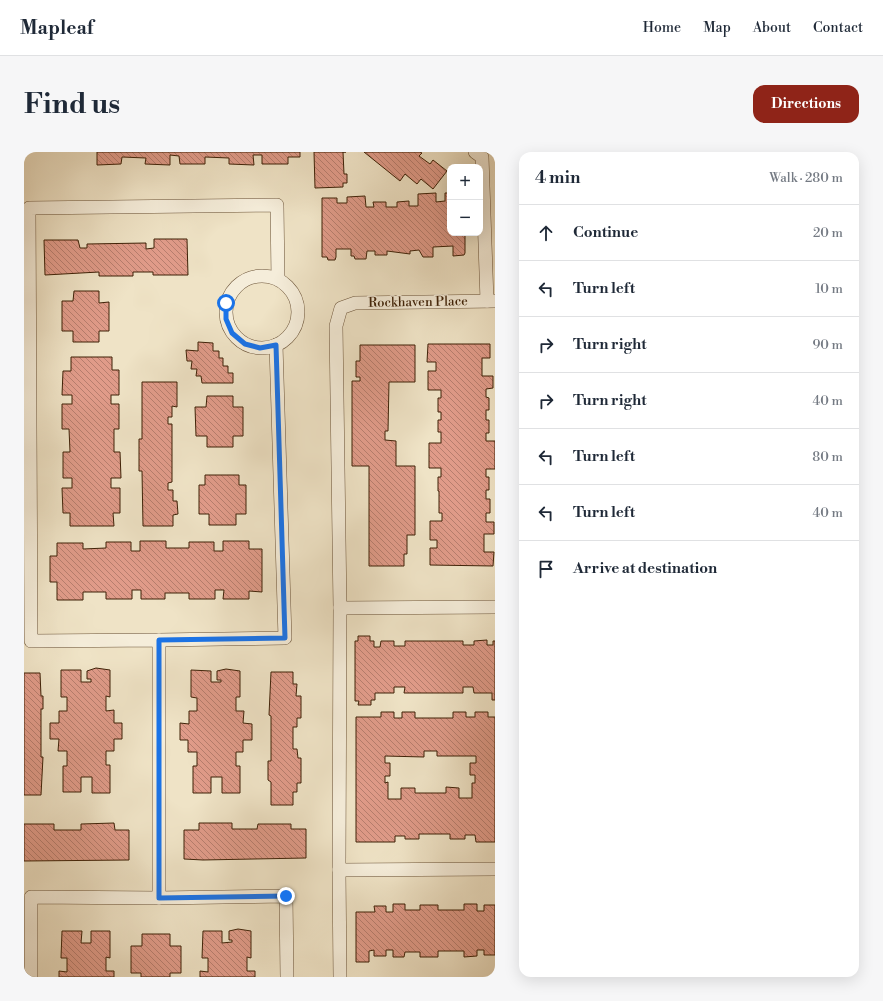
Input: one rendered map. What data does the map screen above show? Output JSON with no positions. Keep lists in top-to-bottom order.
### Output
{
  "streets": {
    "lane": ["Rockhaven Place"]
  },
  "page": {
    "header": "Mapleaf",
    "nav": [
      "Home",
      "Map",
      "About",
      "Contact"
    ],
    "buttons": "Directions",
    "title": "Find us",
    "heading": ["4 min", "Walk · 280 m"],
    "map_buttons": ["+", "−"],
    "list": [
      ["Continue", "20 m"],
      ["Turn left", "10 m"],
      ["Turn right", "90 m"],
      ["Turn right", "40 m"],
      ["Turn left", "80 m"],
      ["Turn left", "40 m"],
      "Arrive at destination"
    ]
  }
}
